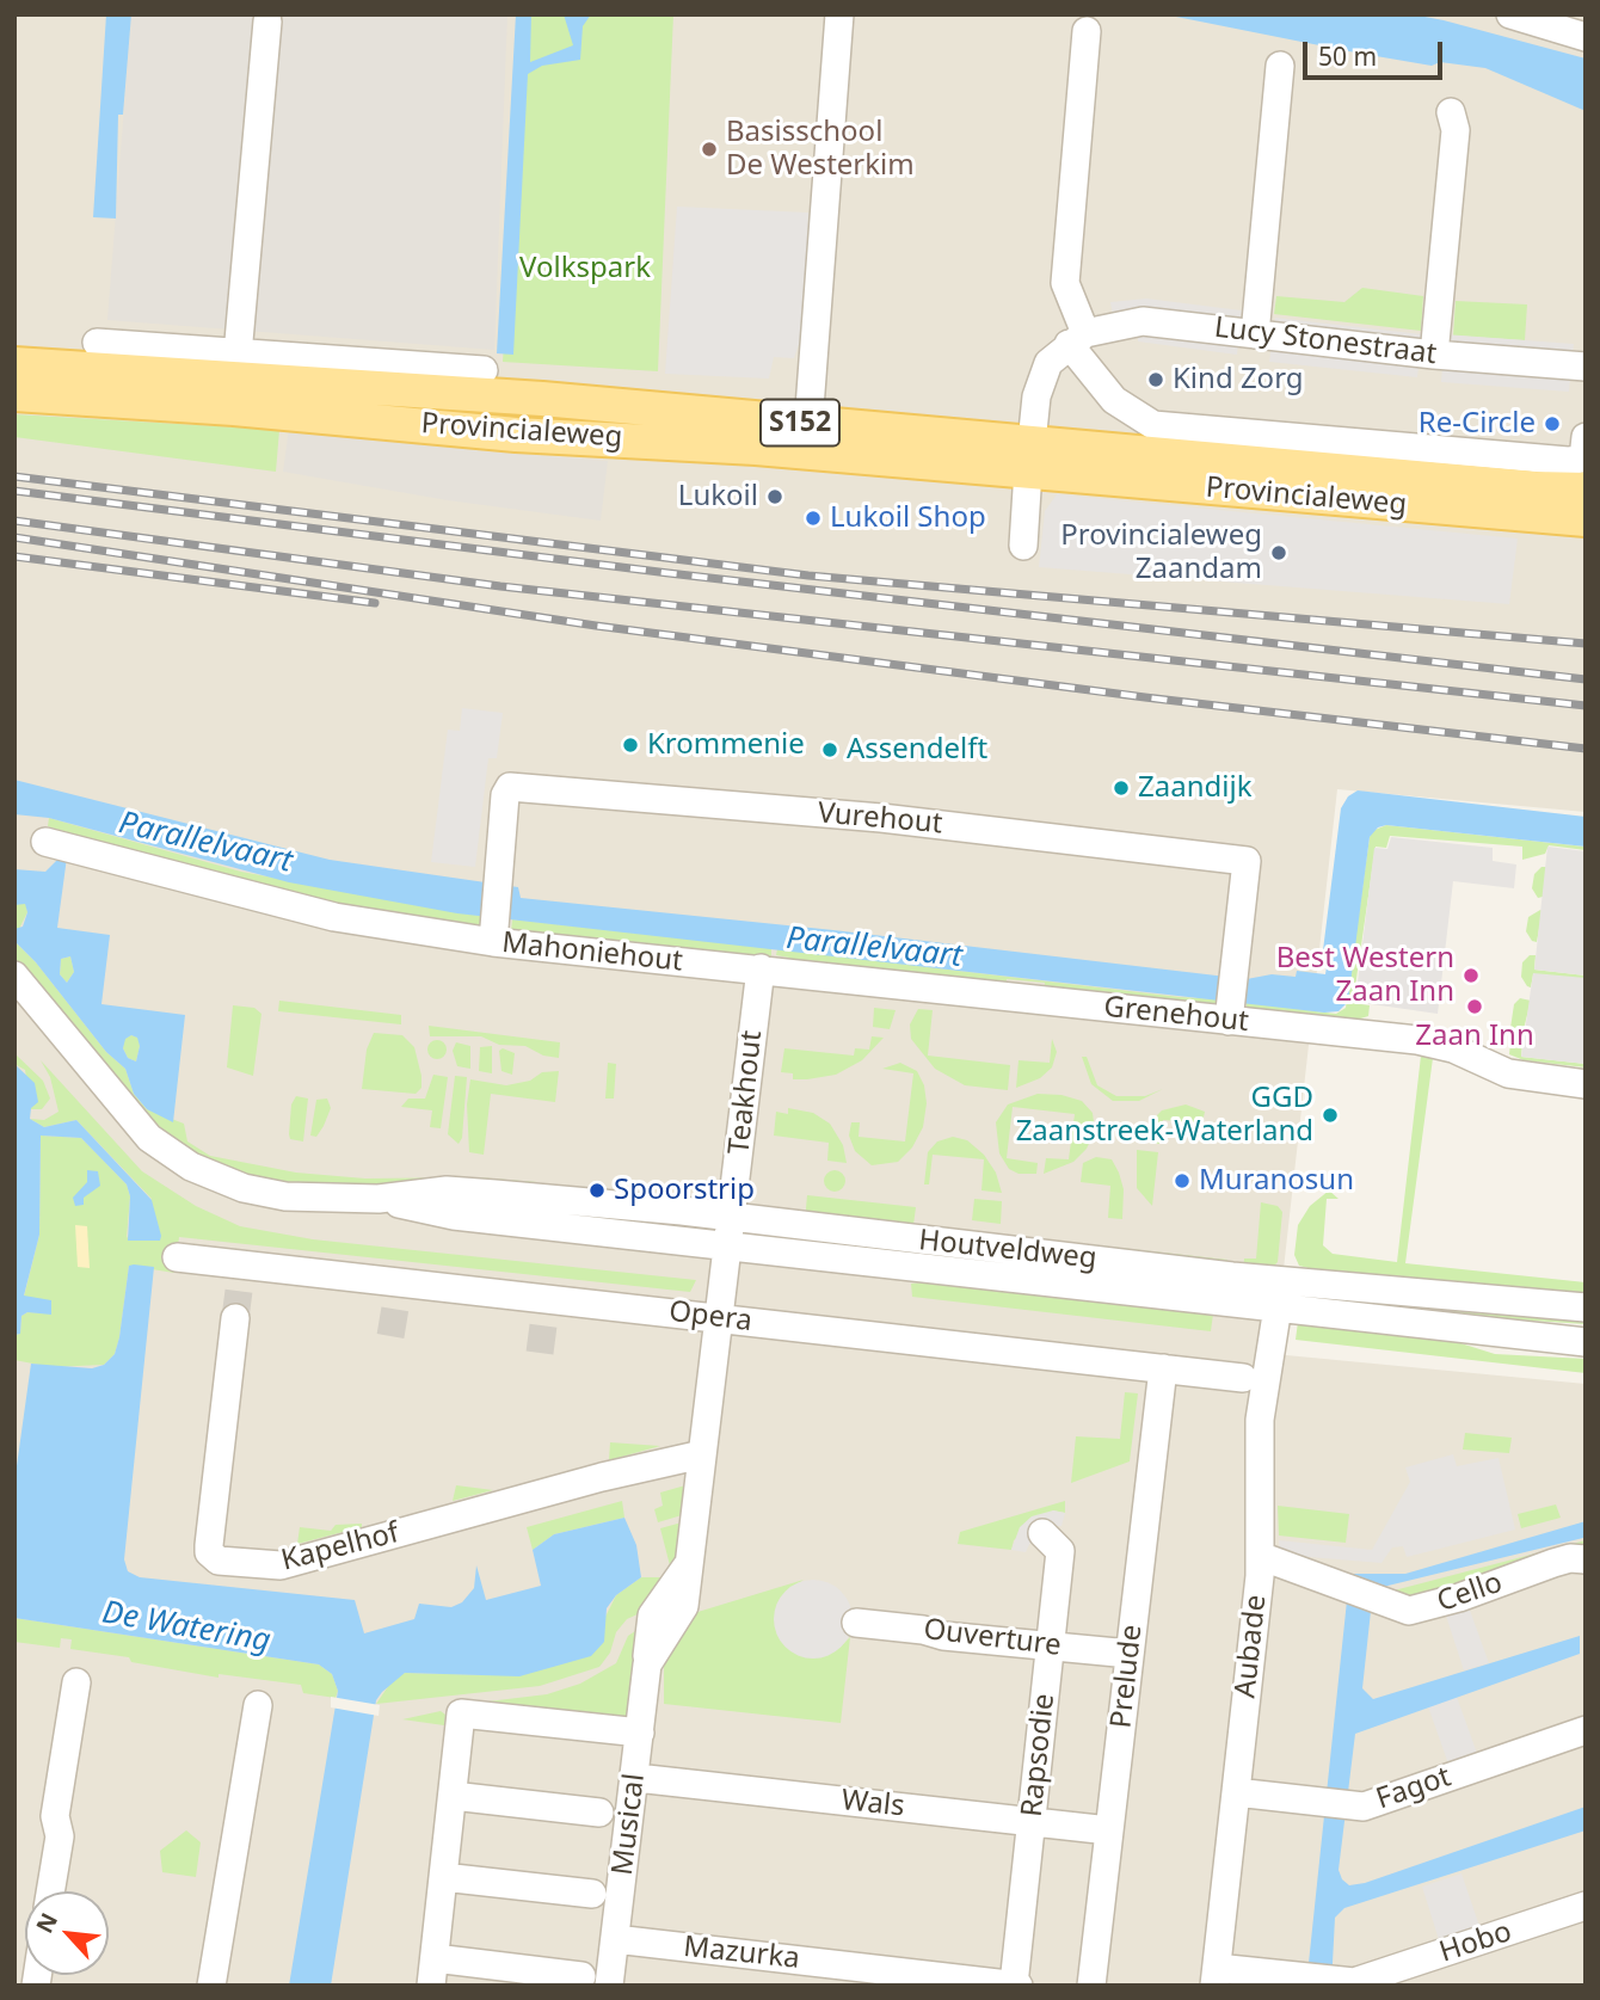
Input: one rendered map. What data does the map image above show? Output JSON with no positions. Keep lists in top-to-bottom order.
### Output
{
  "streets": {
    "main road": ["S152", "Provincialeweg"],
    "street": [
      "Lucy Stonestraat",
      "Vurehout",
      "Mahoniehout",
      "Grenehout",
      "Teakhout",
      "Houtveldweg",
      "Opera",
      "Kapelhof",
      "Cello",
      "Ouverture",
      "Aubade",
      "Prelude",
      "Rapsodie",
      "Fagot",
      "Wals",
      "Musical",
      "Hobo",
      "Mazurka"
    ]
  },
  "crossings": [
    ["Lucy Stonestraat", "Provincialeweg"],
    ["Vurehout", "Mahoniehout"],
    ["Vurehout", "Grenehout"],
    ["Mahoniehout", "Grenehout"],
    ["Mahoniehout", "Teakhout"],
    ["Grenehout", "Teakhout"],
    ["Teakhout", "Houtveldweg"],
    ["Teakhout", "Musical"],
    ["Houtveldweg", "Aubade"],
    ["Houtveldweg", "Musical"],
    ["Opera", "Prelude"],
    ["Opera", "Musical"],
    ["Kapelhof", "Musical"],
    ["Cello", "Aubade"],
    ["Ouverture", "Prelude"],
    ["Ouverture", "Rapsodie"],
    ["Aubade", "Fagot"],
    ["Aubade", "Hobo"],
    ["Prelude", "Wals"],
    ["Rapsodie", "Wals"],
    ["Rapsodie", "Mazurka"],
    ["Wals", "Musical"],
    ["Musical", "Mazurka"]
  ],
  "water": ["Parallelvaart", "De Watering"],
  "parks": ["Volkspark"],
  "places": [
    "Basisschool De Westerkim",
    "Kind Zorg",
    "Re-Circle",
    "Lukoil",
    "Lukoil Shop",
    "Provincialeweg Zaandam",
    "Krommenie",
    "Assendelft",
    "Zaandijk",
    "Best Western Zaan Inn",
    "Zaan Inn",
    "GGD Zaanstreek-Waterland",
    "Muranosun",
    "Spoorstrip"
  ],
  "scale_bar": "50 m",
  "north": "top left"
}
